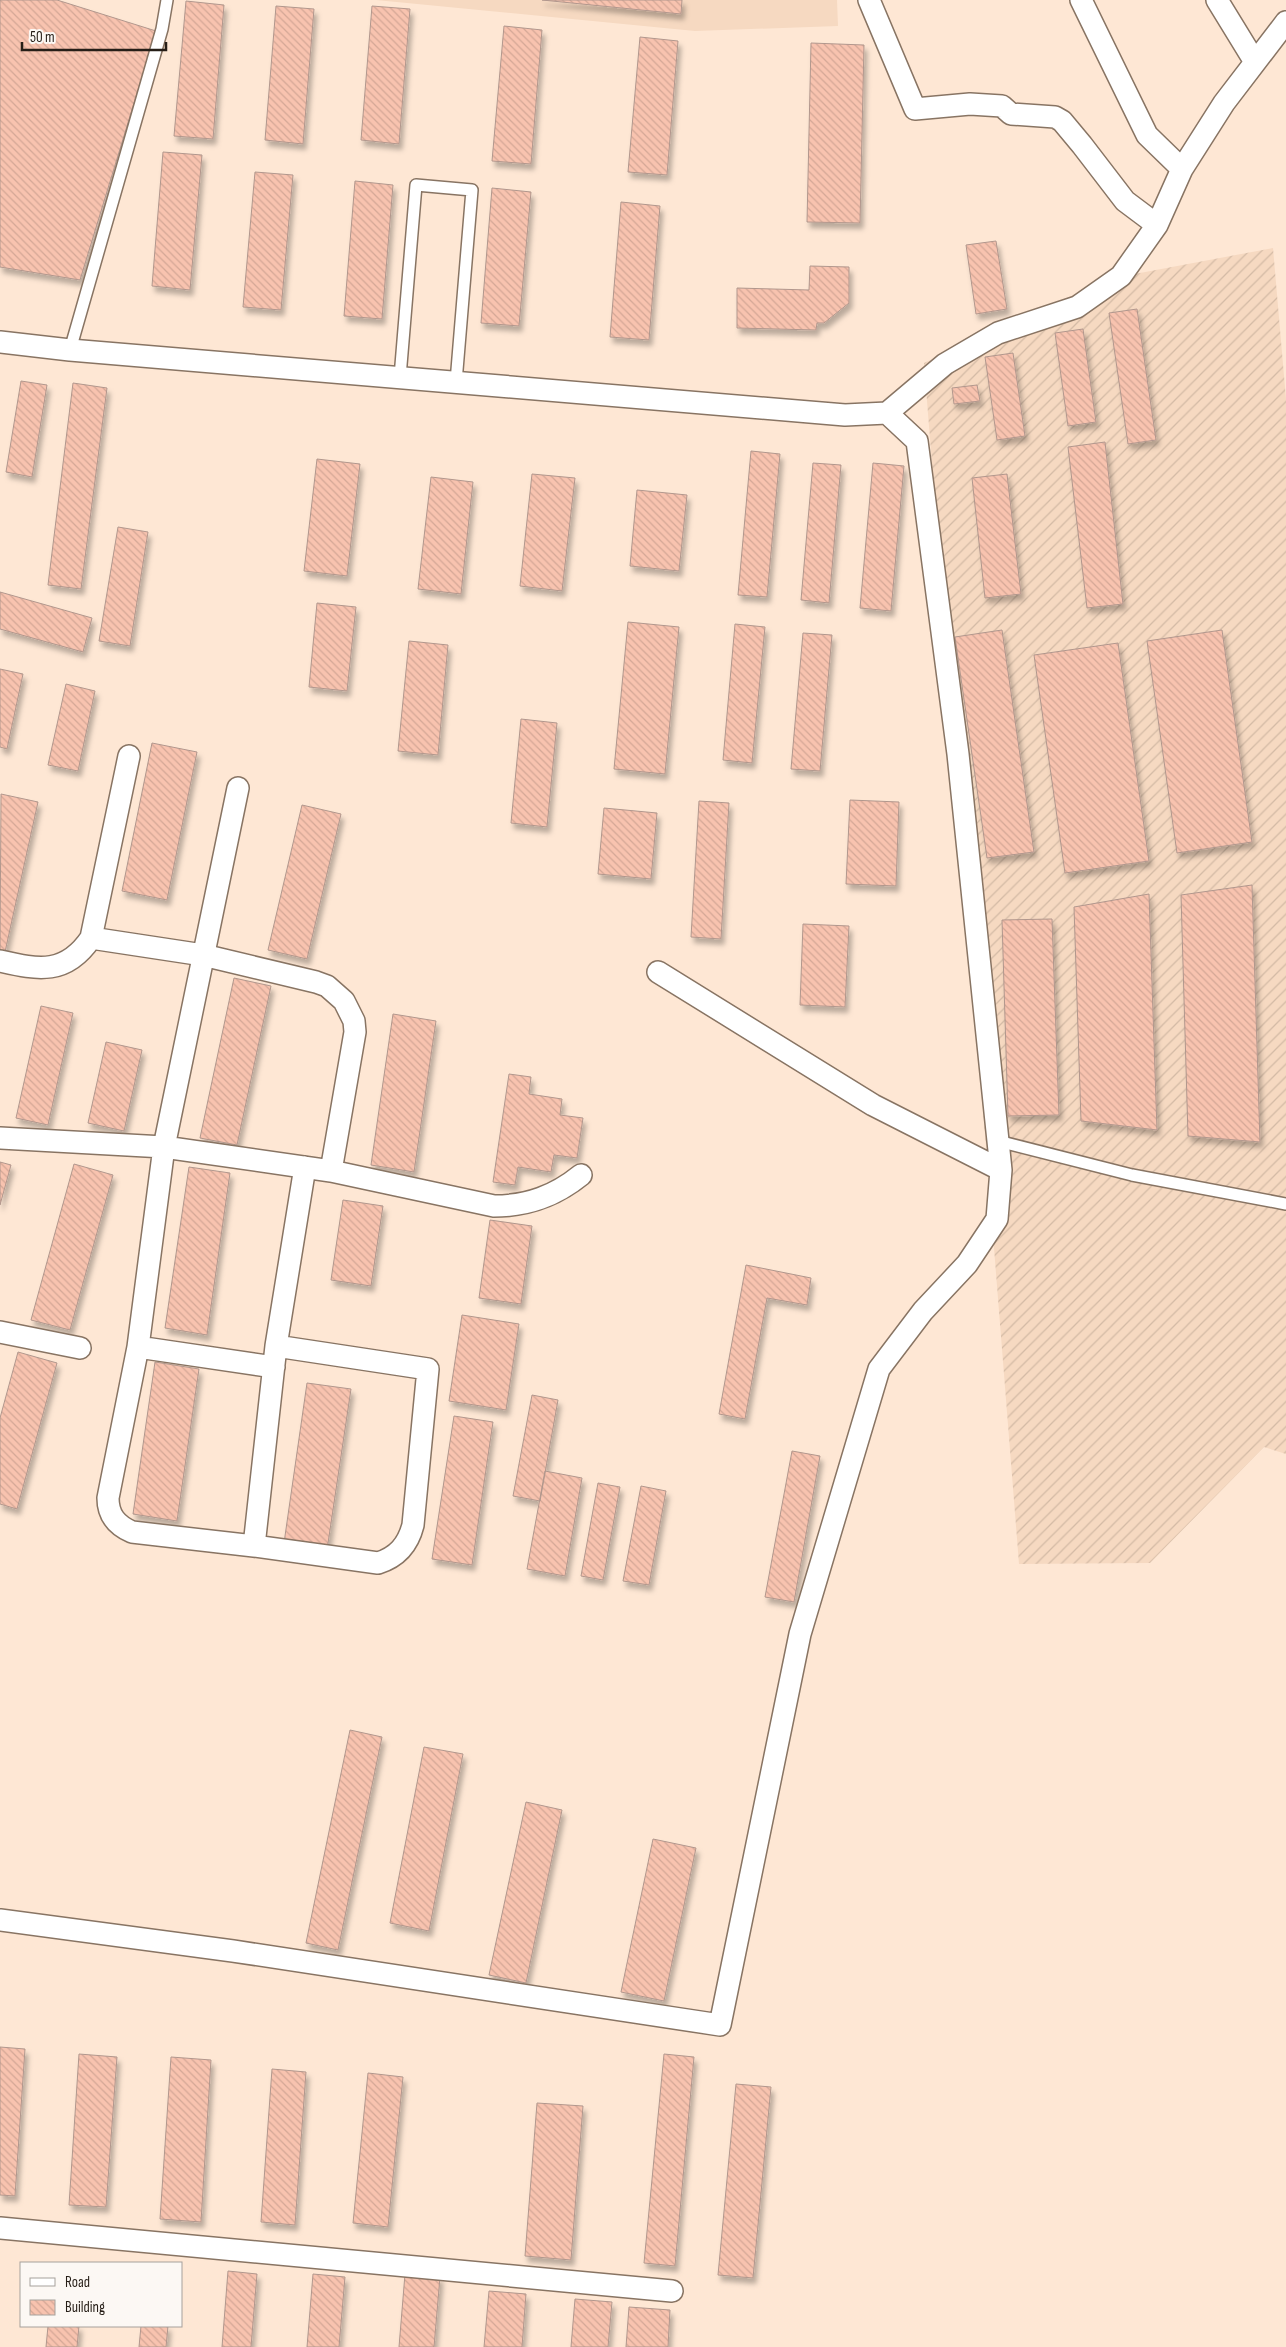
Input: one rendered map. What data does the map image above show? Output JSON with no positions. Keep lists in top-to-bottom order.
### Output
{
  "legend": ["Road", "Building"],
  "scale_bar": "50 m"
}
